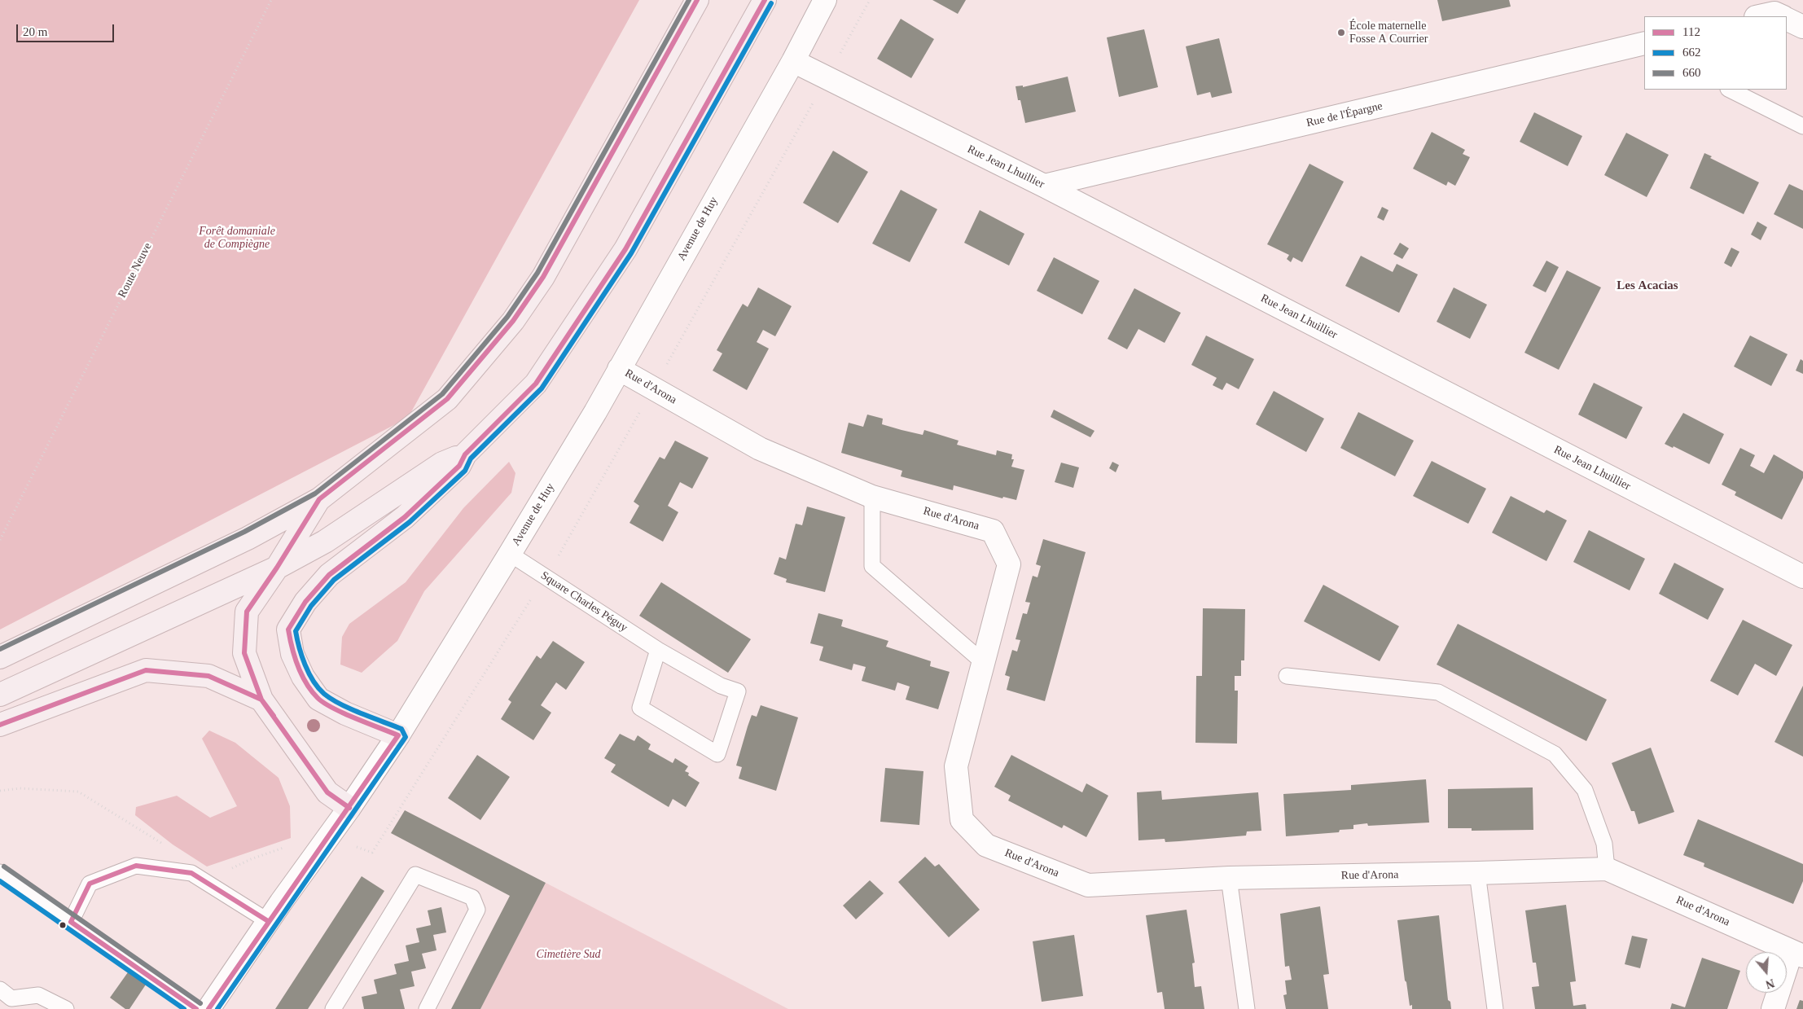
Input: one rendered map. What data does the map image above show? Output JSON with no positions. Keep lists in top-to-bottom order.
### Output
{
  "streets": {
    "street": [
      "Rue de l'Épargne",
      "Rue Jean Lhuillier",
      "Avenue de Huy",
      "Rue d'Arona"
    ],
    "lane": ["Square Charles Péguy"],
    "path": ["Route Neuve"]
  },
  "crossings": [
    ["Rue de l'Épargne", "Rue Jean Lhuillier"],
    ["Rue Jean Lhuillier", "Avenue de Huy"],
    ["Avenue de Huy", "Rue d'Arona"],
    ["Avenue de Huy", "Square Charles Péguy"]
  ],
  "districts": ["Les Acacias"],
  "parks": ["Forêt domaniale de Compiègne", "Cimetière Sud"],
  "places": ["École maternelle Fosse A Courrier"],
  "lines": ["transit line 112", "transit line 660", "transit line 662"],
  "legend": ["112", "662", "660"],
  "scale_bar": "20 m",
  "north": "bottom"
}
